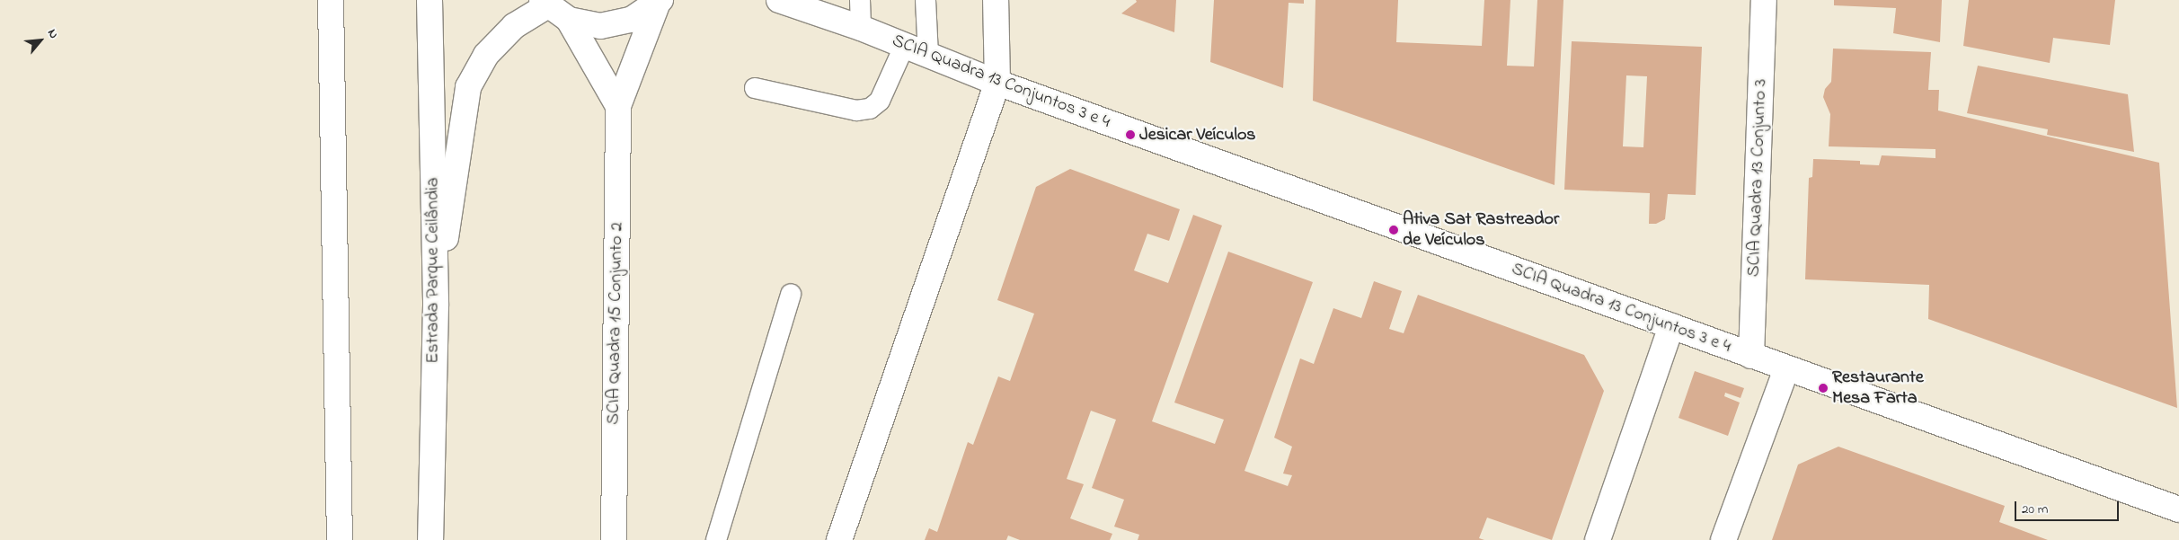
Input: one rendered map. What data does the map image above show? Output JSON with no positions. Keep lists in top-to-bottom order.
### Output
{
  "streets": {
    "main road": [
      "SCIA Quadra 13 Conjuntos 3 e 4",
      "SCIA Quadra 13 Conjunto 3",
      "Estrada Parque Ceilândia",
      "SCIA Quadra 15 Conjunto 2"
    ]
  },
  "crossings": [
    ["SCIA Quadra 13 Conjuntos 3 e 4", "SCIA Quadra 13 Conjunto 3"]
  ],
  "places": ["Jesicar Veículos", "Ativa Sat Rastreador de Veículos", "Restaurante Mesa Farta"],
  "scale_bar": "20 m",
  "north": "top right"
}
